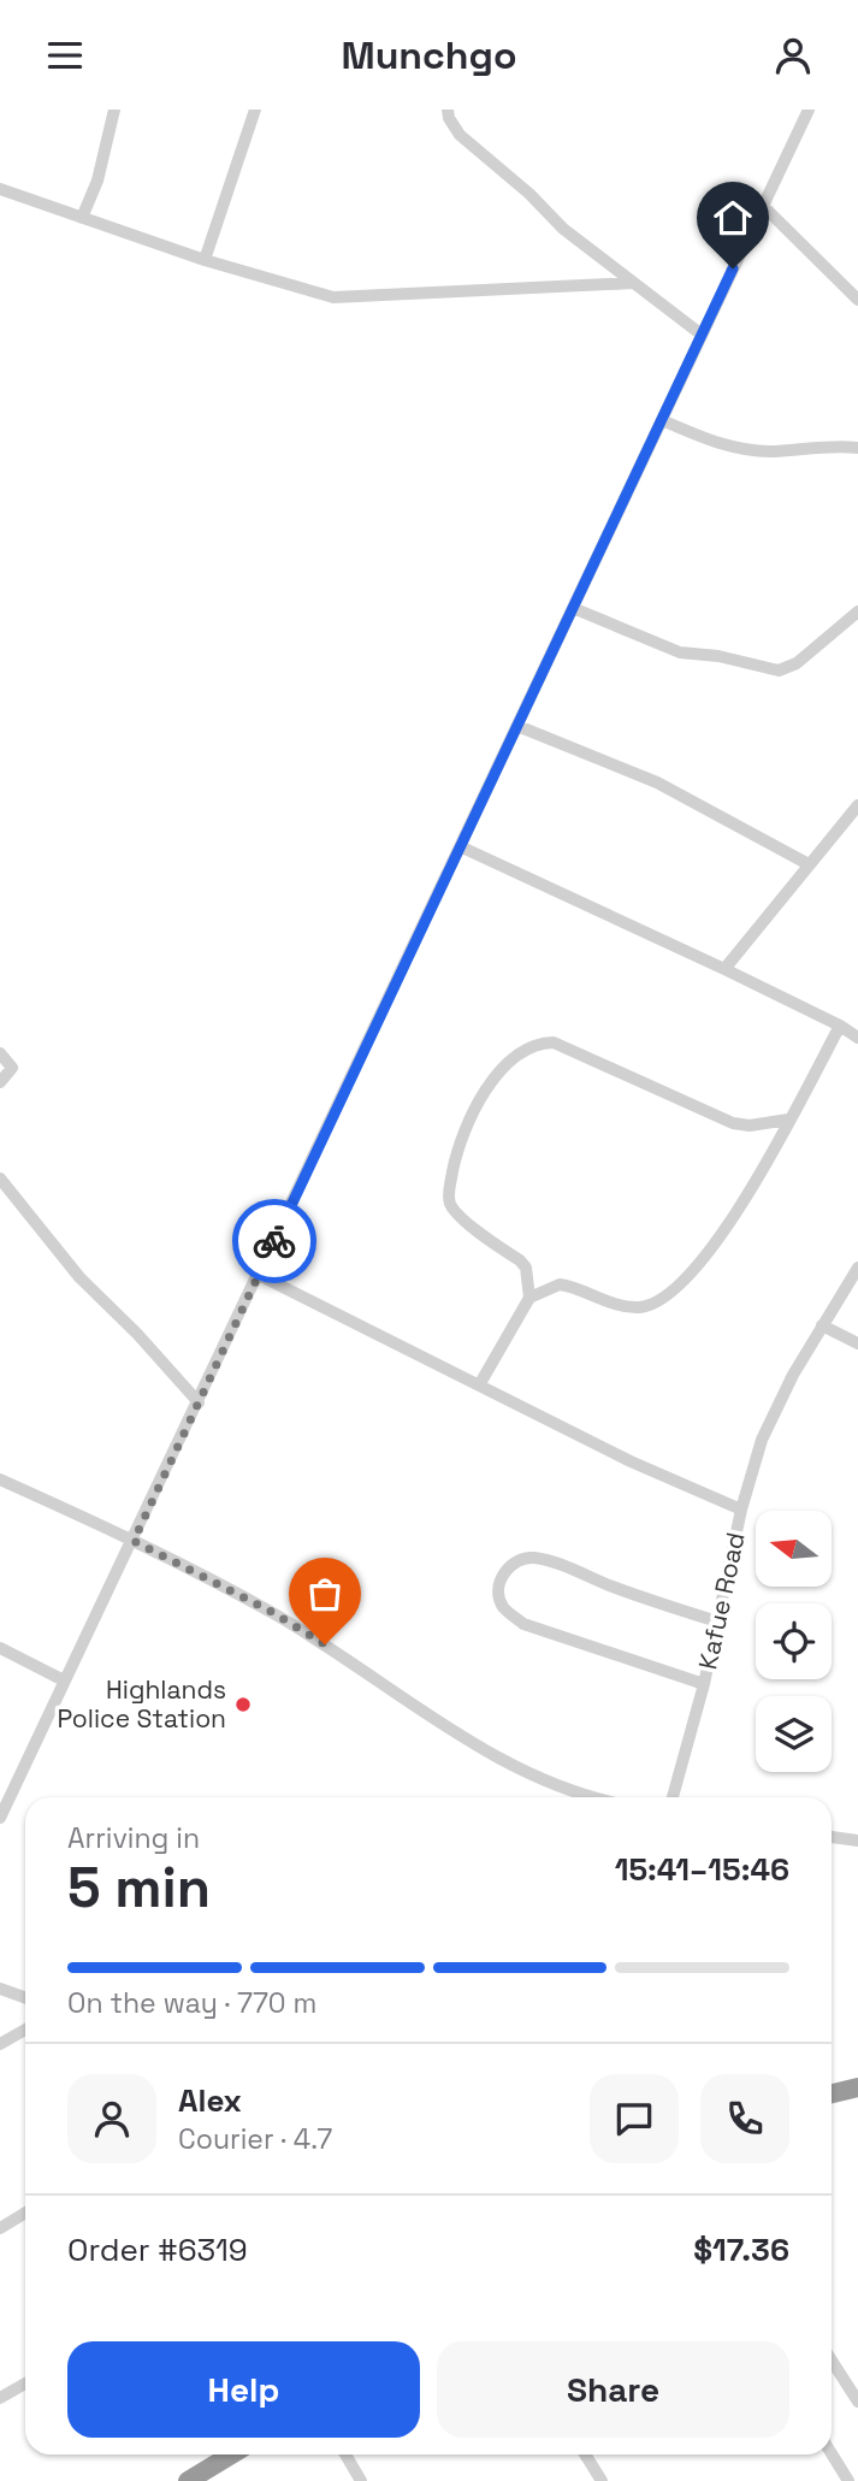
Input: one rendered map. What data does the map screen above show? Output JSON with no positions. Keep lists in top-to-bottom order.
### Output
{
  "streets": {
    "street": ["Kafue Road"]
  },
  "places": ["Highlands Police Station"],
  "north": "left",
  "page": {
    "header": "Munchgo",
    "heading": ["5 min", "Arriving in", "15:41–15:46"],
    "panel": [
      "Alex",
      "Courier · 4.7",
      "Order #6319",
      "$17.36"
    ],
    "bar": "On the way · 770 m",
    "buttons": ["Help", "Share"]
  }
}
